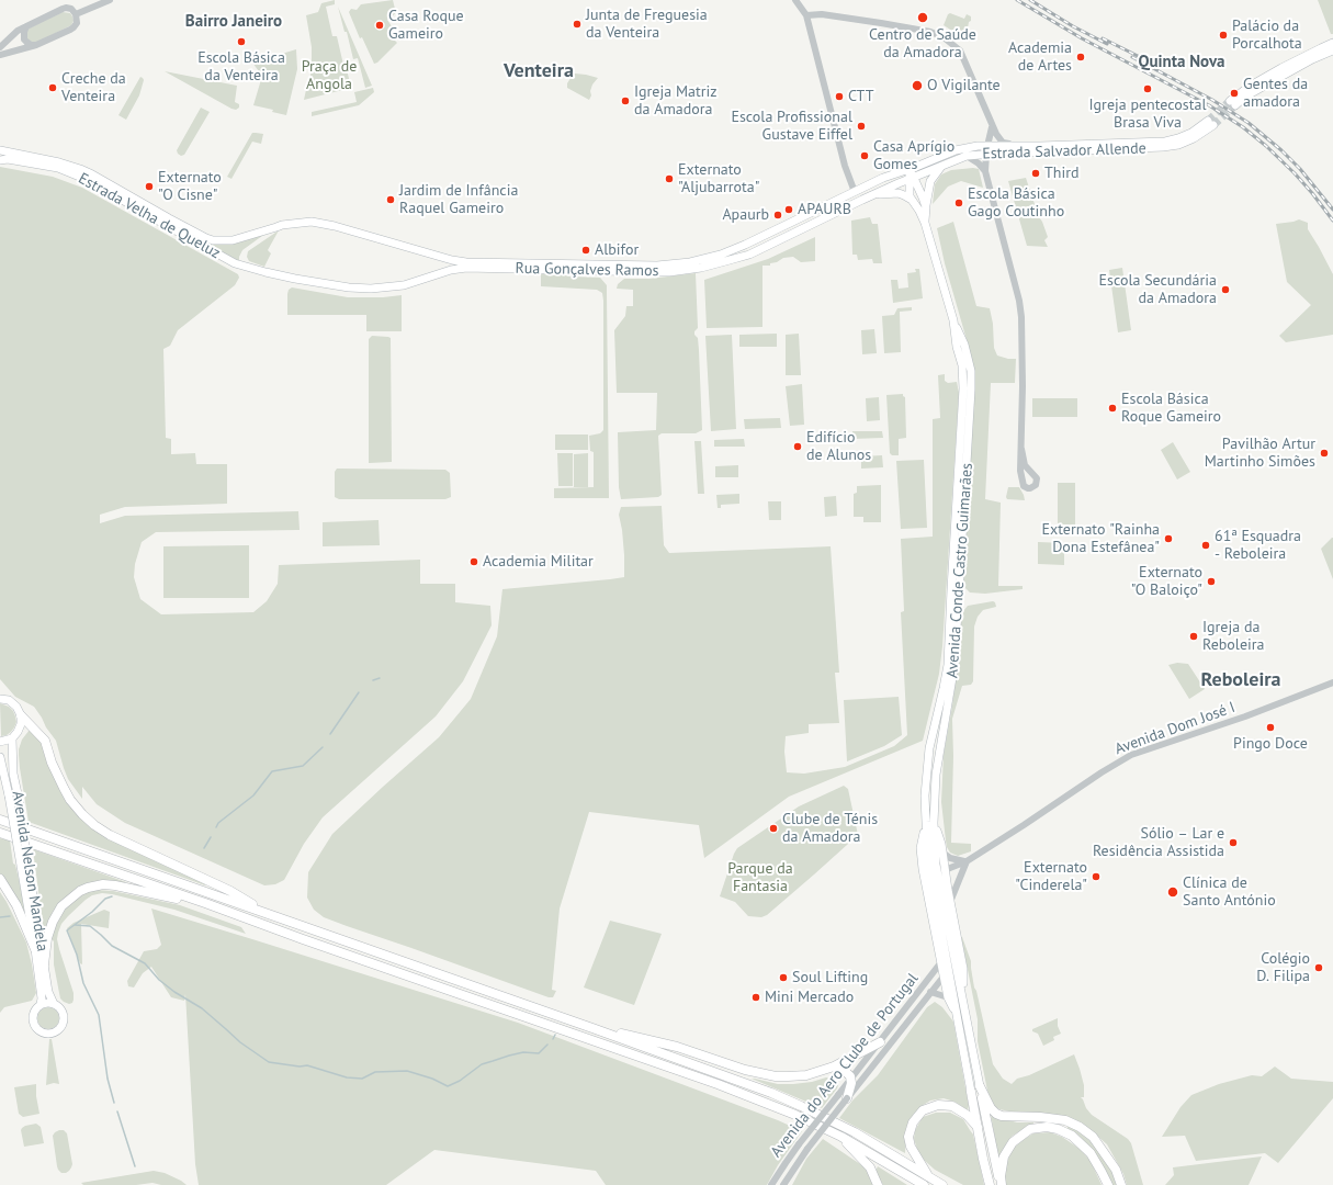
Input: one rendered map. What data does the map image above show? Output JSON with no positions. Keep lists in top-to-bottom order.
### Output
{
  "streets": {
    "main road": [
      "Estrada Salvador Allende",
      "Estrada Velha de Queluz",
      "Rua Gonçalves Ramos",
      "Avenida Conde Castro Guimarães",
      "Avenida Nelson Mandela"
    ],
    "street": ["Avenida Dom José I", "Avenida do Aero Clube de Portugal"]
  },
  "crossings": [
    ["Estrada Salvador Allende", "Rua Gonçalves Ramos"],
    ["Estrada Salvador Allende", "Avenida Conde Castro Guimarães"],
    ["Estrada Velha de Queluz", "Rua Gonçalves Ramos"],
    ["Rua Gonçalves Ramos", "Avenida Conde Castro Guimarães"],
    ["Avenida Conde Castro Guimarães", "Avenida Dom José I"],
    ["Avenida Conde Castro Guimarães", "Avenida do Aero Clube de Portugal"]
  ],
  "districts": [
    "Bairro Janeiro",
    "Quinta Nova",
    "Venteira",
    "Reboleira"
  ],
  "parks": ["Praça de Angola", "Parque da Fantasia"],
  "places": [
    "Centro de Saúde da Amadora",
    "Junta de Freguesia da Venteira",
    "Casa Roque Gameiro",
    "Palácio da Porcalhota",
    "Escola Básica da Venteira",
    "Academia de Artes",
    "O Vigilante",
    "Creche da Venteira",
    "Igreja pentecostal Brasa Viva",
    "Gentes da amadora",
    "CTT",
    "Igreja Matriz da Amadora",
    "Escola Profissional Gustave Eiffel",
    "Casa Aprígio Gomes",
    "Third",
    "Externato \"Aljubarrota\"",
    "Externato \"O Cisne\"",
    "Jardim de Infância Raquel Gameiro",
    "Escola Básica Gago Coutinho",
    "APAURB",
    "Apaurb",
    "Albifor",
    "Escola Secundária da Amadora",
    "Escola Básica Roque Gameiro",
    "Edifício de Alunos",
    "Pavilhão Artur Martinho Simões",
    "Externato \"Rainha Dona Estefânea\"",
    "61ª Esquadra - Reboleira",
    "Academia Militar",
    "Externato \"O Baloiço\"",
    "Igreja da Reboleira",
    "Pingo Doce",
    "Clube de Ténis da Amadora",
    "Sólio – Lar e Residência Assistida",
    "Externato \"Cinderela\"",
    "Clínica de Santo António",
    "Colégio D. Filipa",
    "Soul Lifting",
    "Mini Mercado"
  ]
}
